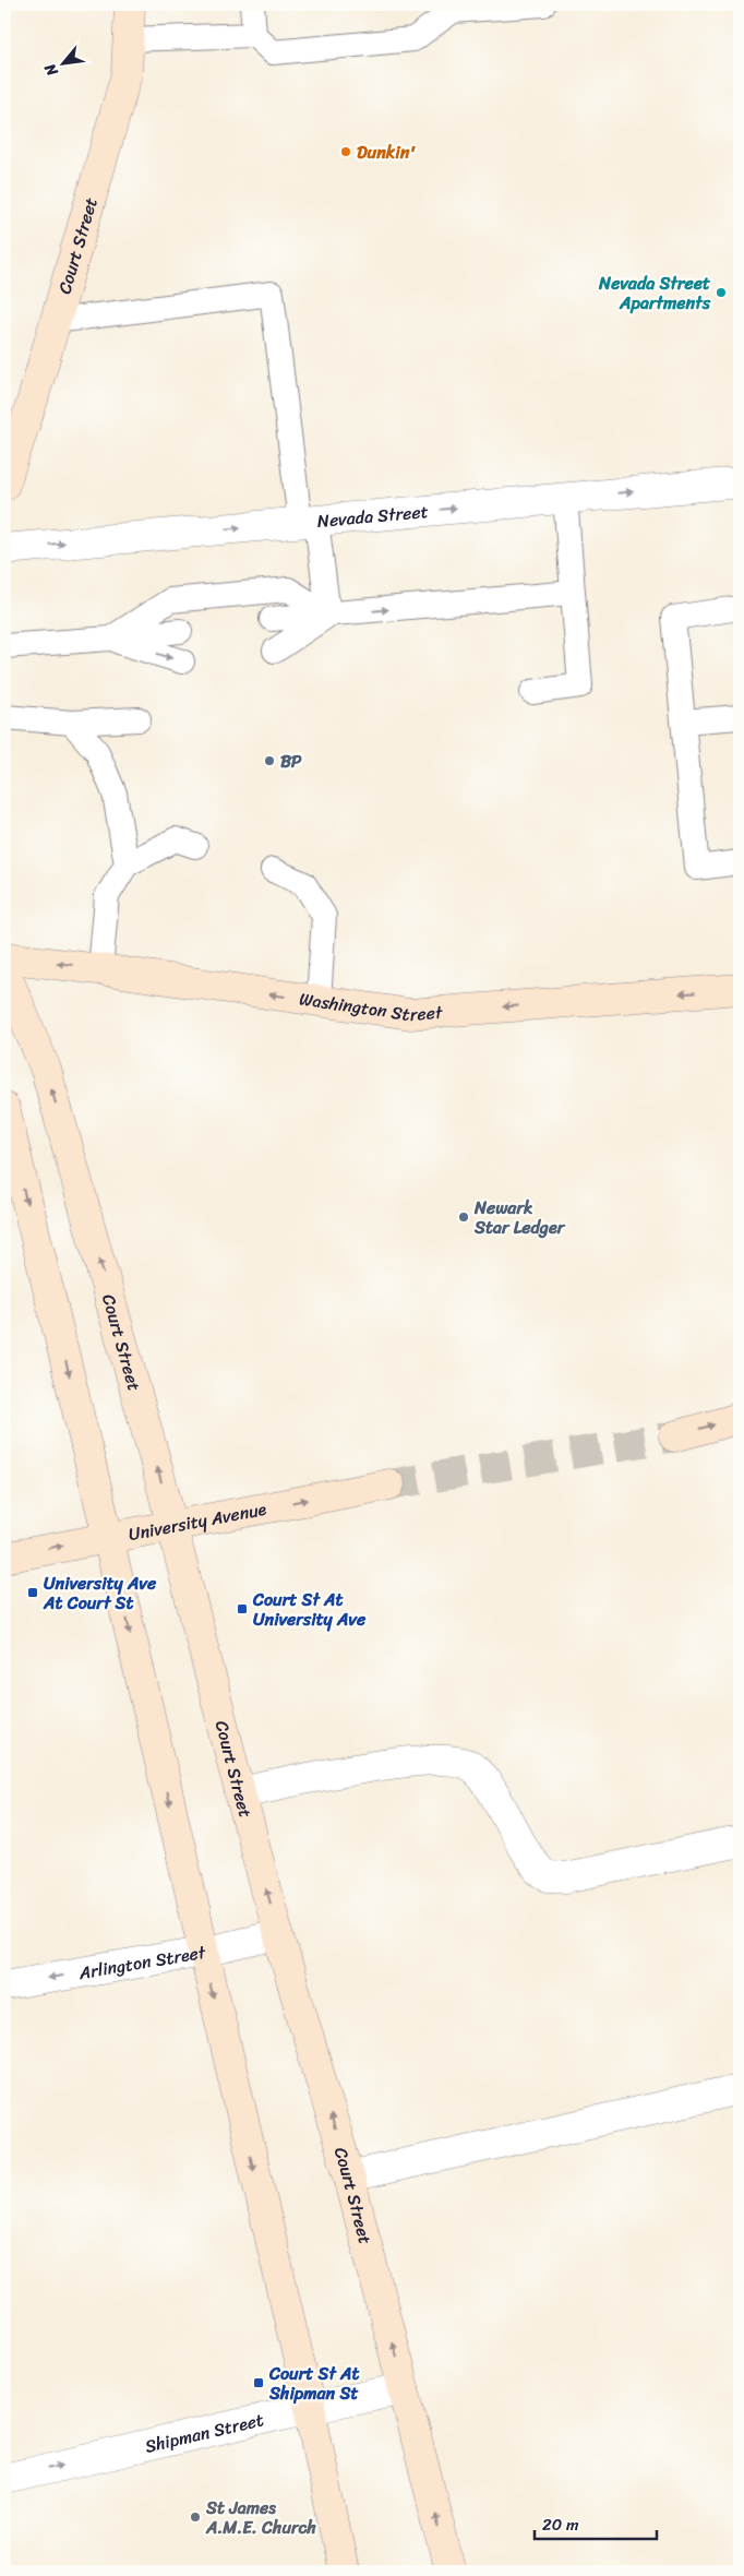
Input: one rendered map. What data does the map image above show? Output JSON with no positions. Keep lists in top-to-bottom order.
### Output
{
  "streets": {
    "street": [
      "Court Street",
      "Nevada Street",
      "Washington Street",
      "University Avenue",
      "Arlington Street",
      "Shipman Street"
    ]
  },
  "crossings": [
    ["Court Street", "University Avenue"],
    ["Court Street", "Arlington Street"],
    ["Court Street", "Shipman Street"]
  ],
  "one_way": [
    "Nevada Street",
    "Washington Street",
    "University Avenue",
    "Arlington Street",
    "Shipman Street"
  ],
  "places": {
    "other": [
      "Dunkin'",
      "Nevada Street Apartments",
      "BP",
      "Newark Star Ledger",
      "St James A.M.E. Church"
    ],
    "transit": ["University Ave At Court St", "Court St At University Ave", "Court St At Shipman St"]
  },
  "scale_bar": "20 m",
  "north": "bottom left"
}
